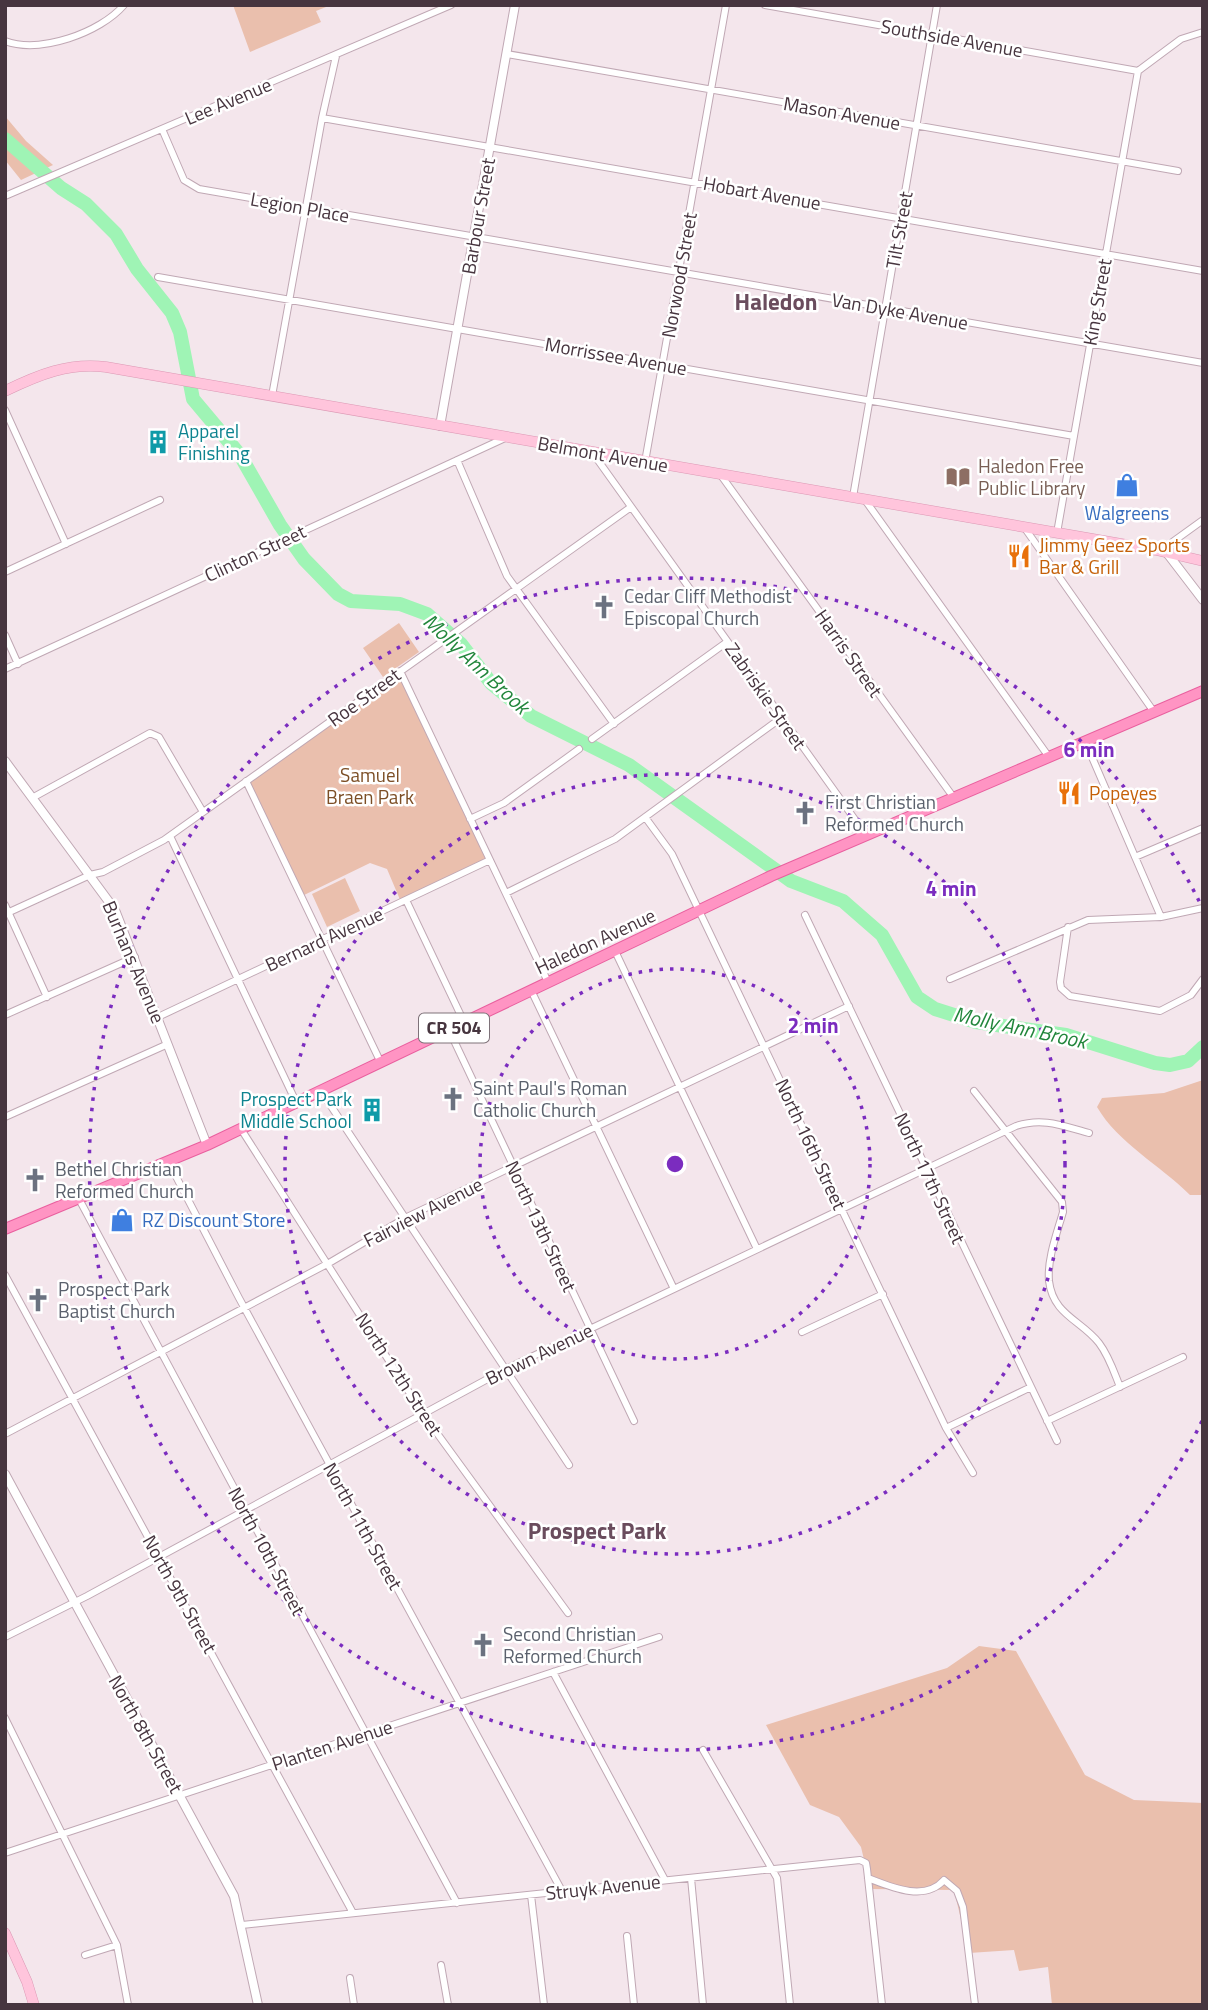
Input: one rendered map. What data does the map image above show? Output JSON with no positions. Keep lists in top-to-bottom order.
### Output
{
  "streets": {
    "main road": ["Belmont Avenue", "Haledon Avenue", "CR 504"],
    "street": [
      "Southside Avenue",
      "Lee Avenue",
      "Mason Avenue",
      "Hobart Avenue",
      "Legion Place",
      "Barbour Street",
      "Tilt Street",
      "Norwood Street",
      "King Street",
      "Van Dyke Avenue",
      "Morrissee Avenue",
      "Clinton Street",
      "Harris Street",
      "Zabriskie Street",
      "Roe Street",
      "Bernard Avenue",
      "Burhans Avenue",
      "North 16th Street",
      "North 17th Street",
      "Fairview Avenue",
      "North 13th Street",
      "Brown Avenue",
      "North 12th Street",
      "North 11th Street",
      "North 10th Street",
      "North 9th Street",
      "North 8th Street",
      "Planten Avenue",
      "Struyk Avenue"
    ]
  },
  "crossings": [
    ["Southside Avenue", "Tilt Street"],
    ["Southside Avenue", "King Street"],
    ["Lee Avenue", "Legion Place"],
    ["Mason Avenue", "Barbour Street"],
    ["Mason Avenue", "Tilt Street"],
    ["Mason Avenue", "Norwood Street"],
    ["Mason Avenue", "King Street"],
    ["Hobart Avenue", "Barbour Street"],
    ["Hobart Avenue", "Tilt Street"],
    ["Hobart Avenue", "Norwood Street"],
    ["Hobart Avenue", "King Street"],
    ["Legion Place", "Barbour Street"],
    ["Legion Place", "Van Dyke Avenue"],
    ["Barbour Street", "Van Dyke Avenue"],
    ["Barbour Street", "Morrissee Avenue"],
    ["Barbour Street", "Belmont Avenue"],
    ["Tilt Street", "Van Dyke Avenue"],
    ["Tilt Street", "Morrissee Avenue"],
    ["Tilt Street", "Belmont Avenue"],
    ["Norwood Street", "Van Dyke Avenue"],
    ["Norwood Street", "Morrissee Avenue"],
    ["Norwood Street", "Belmont Avenue"],
    ["King Street", "Van Dyke Avenue"],
    ["King Street", "Morrissee Avenue"],
    ["King Street", "Belmont Avenue"],
    ["Belmont Avenue", "Clinton Street"],
    ["Belmont Avenue", "Harris Street"],
    ["Belmont Avenue", "Zabriskie Street"],
    ["Harris Street", "Haledon Avenue"],
    ["Zabriskie Street", "Roe Street"],
    ["Zabriskie Street", "Haledon Avenue"],
    ["Roe Street", "Burhans Avenue"],
    ["Bernard Avenue", "Burhans Avenue"],
    ["Haledon Avenue", "Burhans Avenue"],
    ["Haledon Avenue", "North 16th Street"],
    ["Haledon Avenue", "North 13th Street"],
    ["Haledon Avenue", "North 12th Street"],
    ["Haledon Avenue", "North 11th Street"],
    ["Haledon Avenue", "North 10th Street"],
    ["North 16th Street", "Fairview Avenue"],
    ["North 16th Street", "Brown Avenue"],
    ["North 17th Street", "Fairview Avenue"],
    ["North 17th Street", "Brown Avenue"],
    ["Fairview Avenue", "North 13th Street"],
    ["Fairview Avenue", "North 12th Street"],
    ["Fairview Avenue", "North 11th Street"],
    ["Fairview Avenue", "North 10th Street"],
    ["Fairview Avenue", "North 9th Street"],
    ["North 13th Street", "Brown Avenue"],
    ["Brown Avenue", "North 12th Street"],
    ["Brown Avenue", "North 11th Street"],
    ["Brown Avenue", "North 10th Street"],
    ["Brown Avenue", "North 9th Street"],
    ["Brown Avenue", "North 8th Street"],
    ["North 11th Street", "Planten Avenue"],
    ["North 11th Street", "Struyk Avenue"],
    ["North 10th Street", "Planten Avenue"],
    ["North 10th Street", "Struyk Avenue"],
    ["North 9th Street", "Planten Avenue"],
    ["North 9th Street", "Struyk Avenue"],
    ["North 8th Street", "Planten Avenue"],
    ["North 8th Street", "Struyk Avenue"]
  ],
  "districts": ["Haledon", "Prospect Park"],
  "water": ["Molly Ann Brook"],
  "parks": ["Samuel Braen Park"],
  "places": {
    "building": ["Apparel Finishing", "Prospect Park Middle School"],
    "library": ["Haledon Free Public Library"],
    "shop": ["Walgreens", "RZ Discount Store"],
    "restaurant": ["Jimmy Geez Sports Bar & Grill", "Popeyes"],
    "church": [
      "Cedar Cliff Methodist Episcopal Church",
      "First Christian Reformed Church",
      "Saint Paul's Roman Catholic Church",
      "Bethel Christian Reformed Church",
      "Prospect Park Baptist Church",
      "Second Christian Reformed Church"
    ]
  },
  "rings": ["6 min", "4 min", "2 min"]
}
